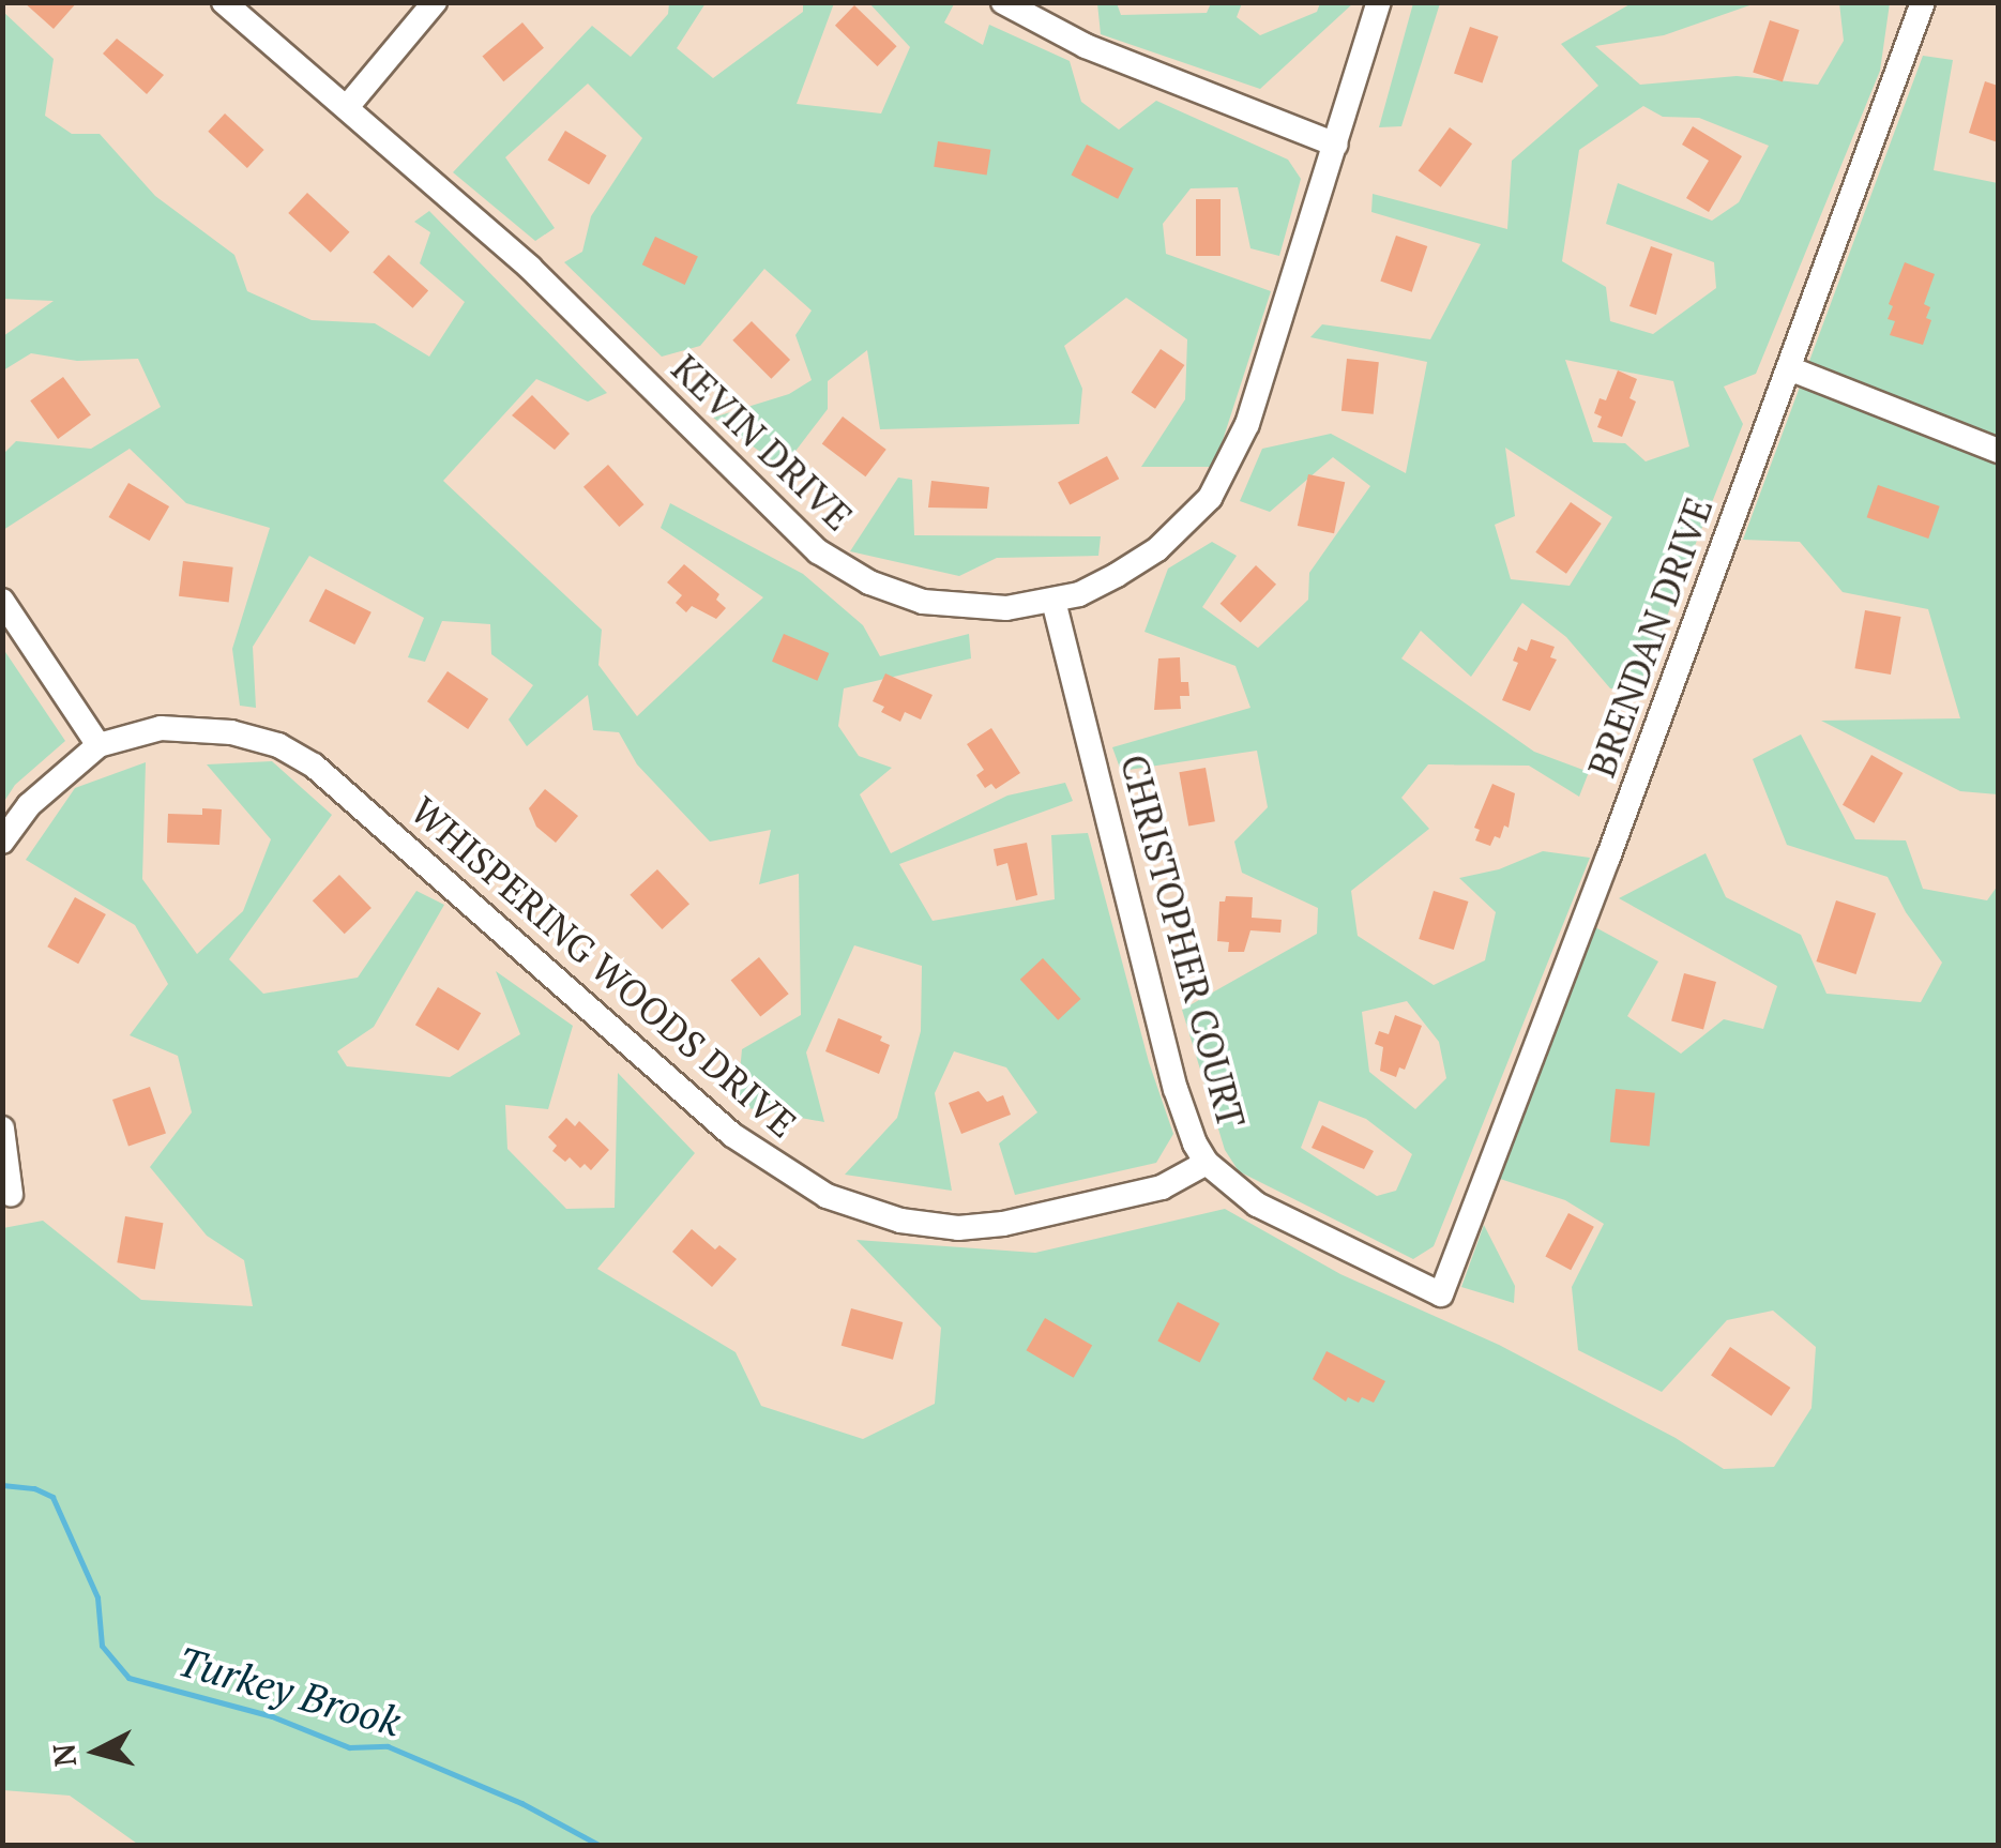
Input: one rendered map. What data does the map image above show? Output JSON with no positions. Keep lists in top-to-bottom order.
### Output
{
  "streets": {
    "street": [
      "KEVIN DRIVE",
      "BRENDAN DRIVE",
      "CHRISTOPHER COURT",
      "WHISPERING WOODS DRIVE"
    ]
  },
  "crossings": [
    ["KEVIN DRIVE", "CHRISTOPHER COURT"],
    ["BRENDAN DRIVE", "CHRISTOPHER COURT"],
    ["CHRISTOPHER COURT", "WHISPERING WOODS DRIVE"]
  ],
  "water": ["Turkey Brook"],
  "north": "left"
}
